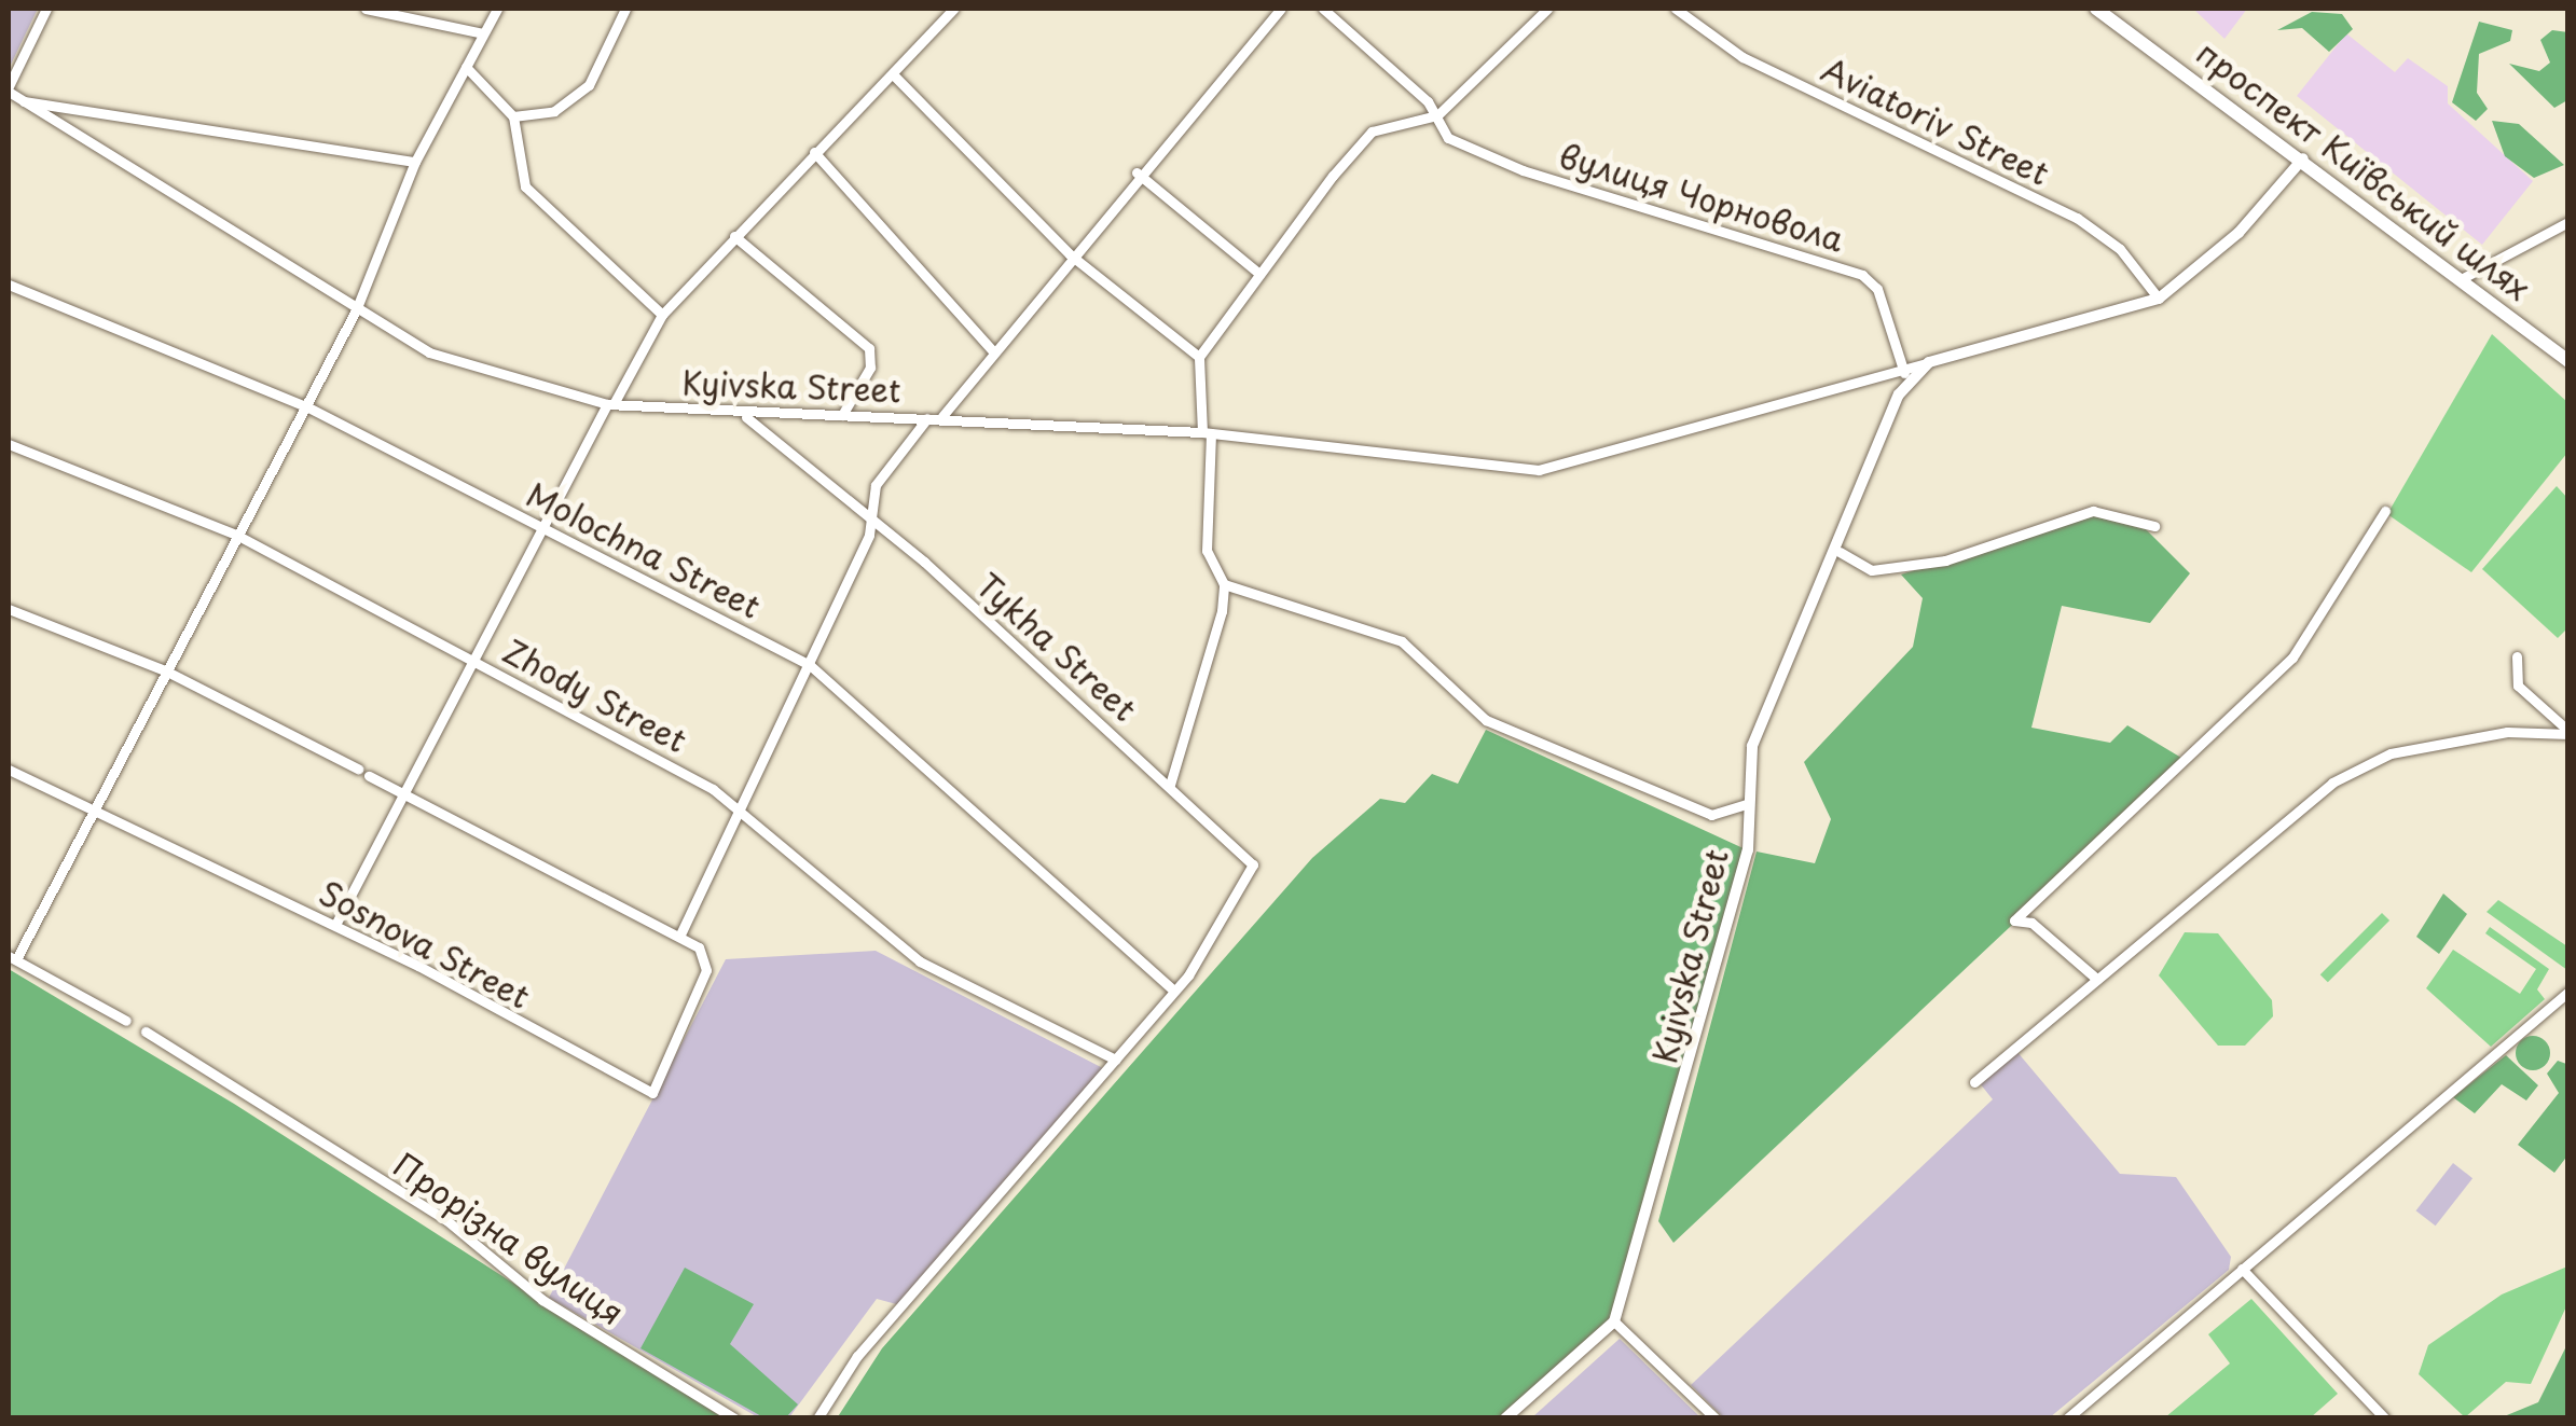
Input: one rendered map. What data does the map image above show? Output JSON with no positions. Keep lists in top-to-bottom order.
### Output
{
  "streets": {
    "main road": ["проспект Київський шлях"],
    "street": [
      "Aviatoriv Street",
      "вулиця Чорновола",
      "Kyivska Street",
      "Molochna Street",
      "Tykha Street",
      "Zhody Street",
      "Sosnova Street",
      "Прорізна вулиця"
    ]
  },
  "crossings": [
    ["Aviatoriv Street", "Kyivska Street"],
    ["проспект Київський шлях", "Kyivska Street"],
    ["вулиця Чорновола", "Kyivska Street"],
    ["Kyivska Street", "Tykha Street"]
  ]
}
